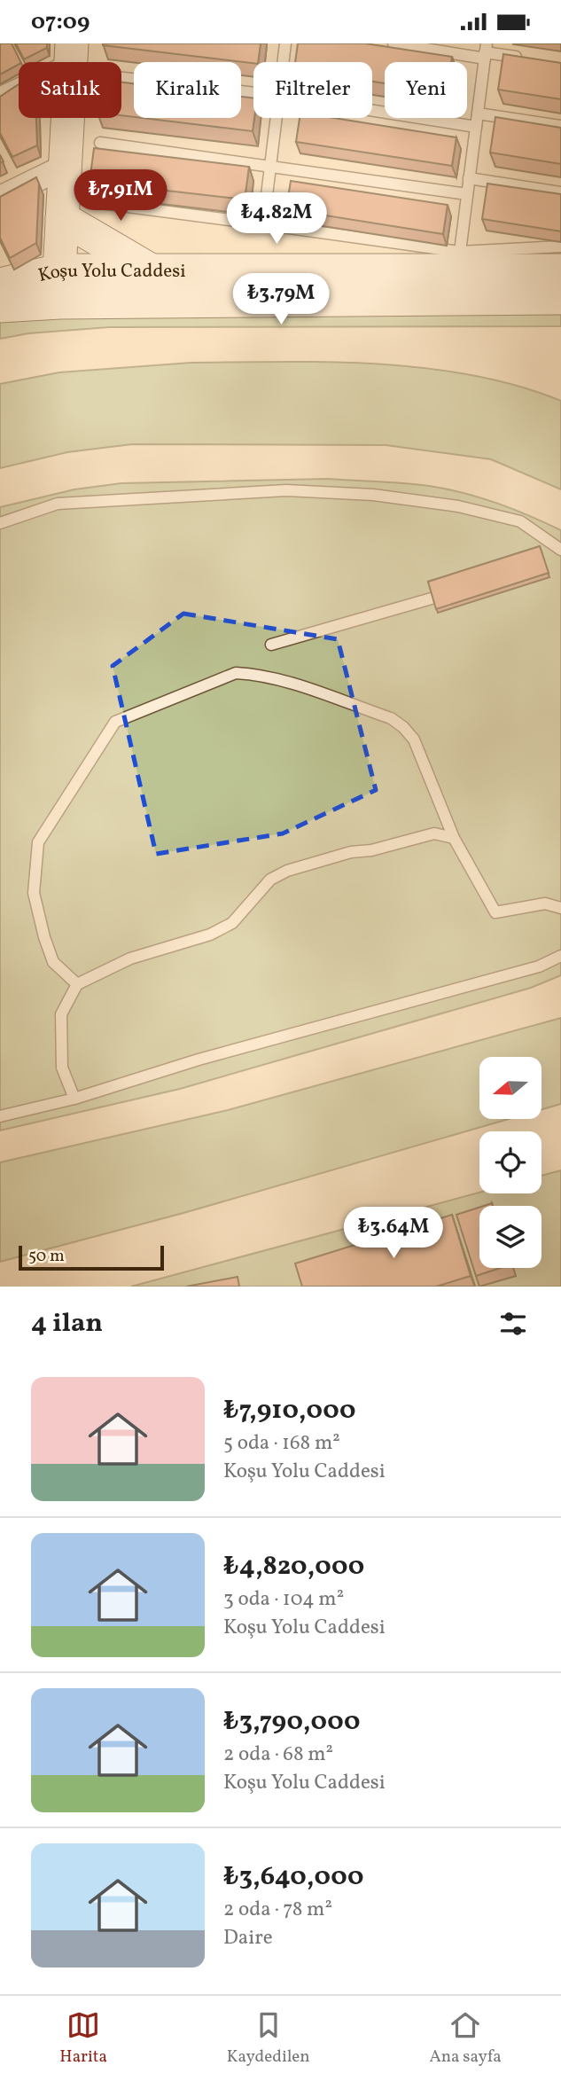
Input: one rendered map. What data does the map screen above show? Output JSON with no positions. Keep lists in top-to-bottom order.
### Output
{
  "streets": {
    "main road": ["Koşu Yolu Caddesi"]
  },
  "scale_bar": "50 m",
  "north": "left",
  "page": {
    "status": "07:09",
    "chip": [
      "Satılık",
      "Kiralık",
      "Filtreler",
      "Yeni"
    ],
    "price": [
      "₺7.91M",
      "₺4.82M",
      "₺3.79M",
      "₺3.64M"
    ],
    "scale": "50 m",
    "heading": "4 ilan",
    "list": [
      {
        "name": "₺7,910,000",
        "note": "5 oda · 168 m² · Koşu Yolu Caddesi"
      },
      {
        "name": "₺4,820,000",
        "note": "3 oda · 104 m² · Koşu Yolu Caddesi"
      },
      {
        "name": "₺3,790,000",
        "note": "2 oda · 68 m² · Koşu Yolu Caddesi"
      },
      {
        "name": "₺3,640,000",
        "note": "2 oda · 78 m² · Daire"
      }
    ],
    "tabs": ["Harita", "Kaydedilen", "Ana sayfa"]
  }
}
